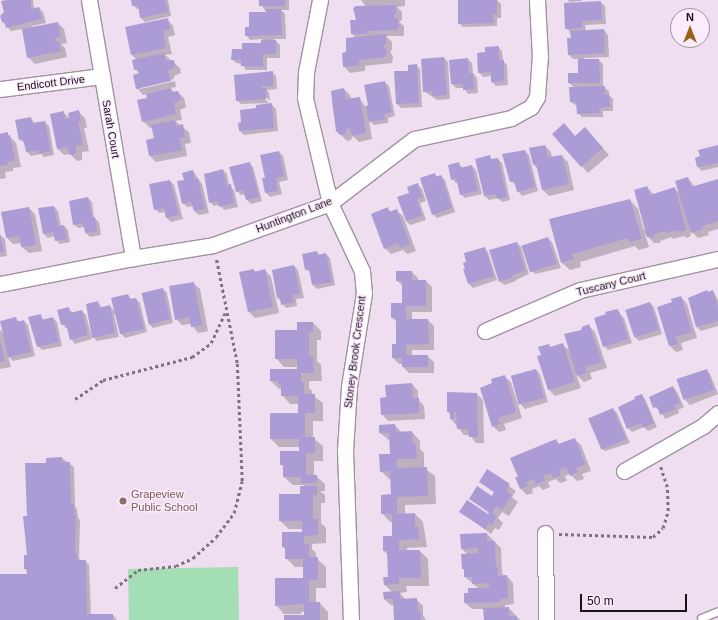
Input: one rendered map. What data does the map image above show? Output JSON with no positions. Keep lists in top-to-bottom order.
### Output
{
  "streets": {
    "street": [
      "Endicott Drive",
      "Sarah Court",
      "Huntington Lane",
      "Tuscany Court",
      "Stoney Brook Crescent"
    ]
  },
  "crossings": [
    ["Endicott Drive", "Sarah Court"],
    ["Sarah Court", "Huntington Lane"],
    ["Huntington Lane", "Stoney Brook Crescent"]
  ],
  "places": ["Grapeview Public School"],
  "scale_bar": "50 m",
  "north": "top"
}
